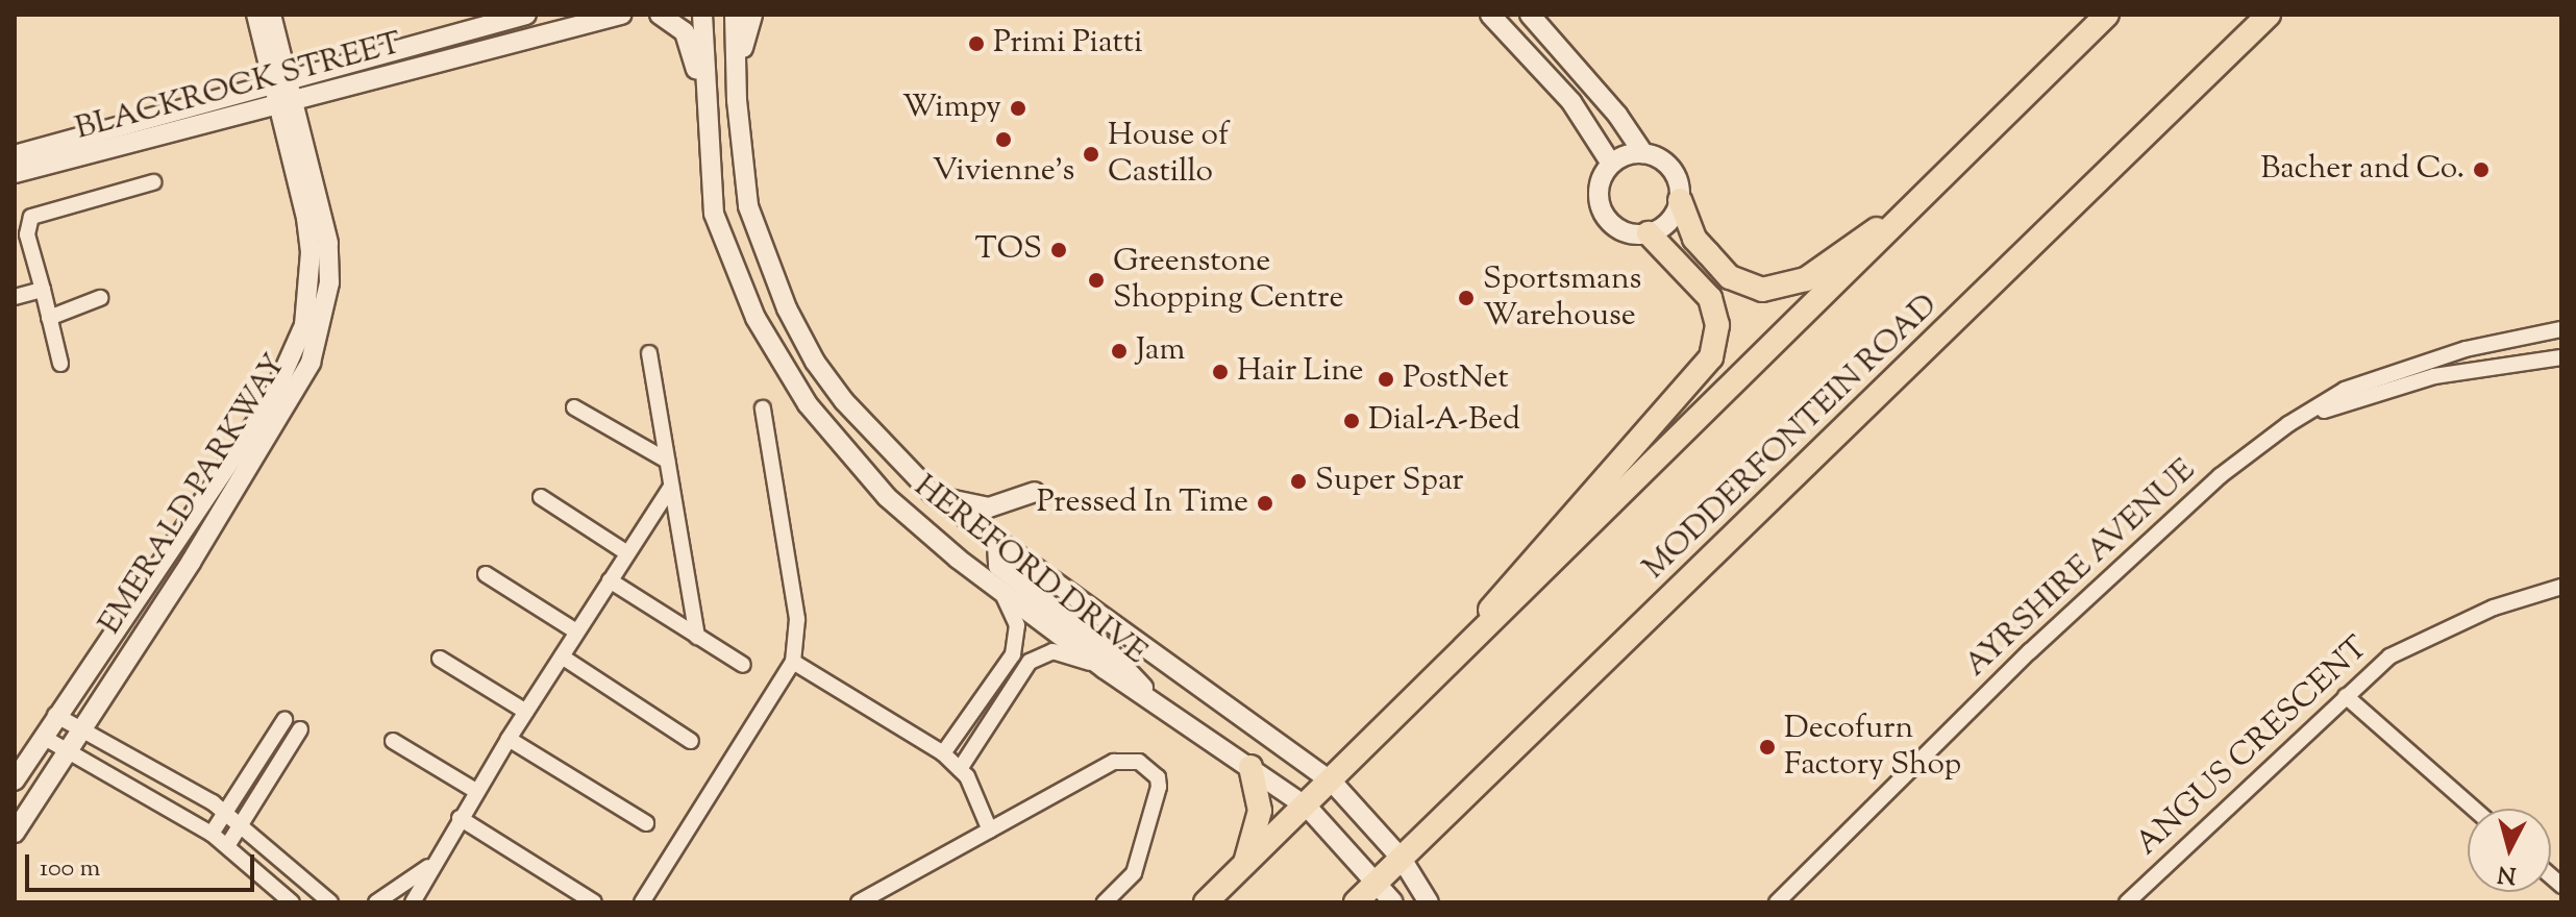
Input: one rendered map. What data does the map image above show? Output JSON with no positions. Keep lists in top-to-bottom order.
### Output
{
  "streets": {
    "main road": ["MODDERFONTEIN ROAD"],
    "street": [
      "BLACKROCK STREET",
      "EMERALD PARKWAY",
      "AYRSHIRE AVENUE",
      "HEREFORD DRIVE",
      "ANGUS CRESCENT"
    ]
  },
  "crossings": [
    ["BLACKROCK STREET", "EMERALD PARKWAY"],
    ["MODDERFONTEIN ROAD", "HEREFORD DRIVE"]
  ],
  "places": [
    "Primi Piatti",
    "Wimpy",
    "Vivienne's",
    "House of Castillo",
    "Bacher and Co.",
    "TOS",
    "Greenstone Shopping Centre",
    "Sportsmans Warehouse",
    "Jam",
    "Hair Line",
    "PostNet",
    "Dial-A-Bed",
    "Super Spar",
    "Pressed In Time",
    "Decofurn Factory Shop"
  ],
  "scale_bar": "100 m",
  "north": "bottom"
}
